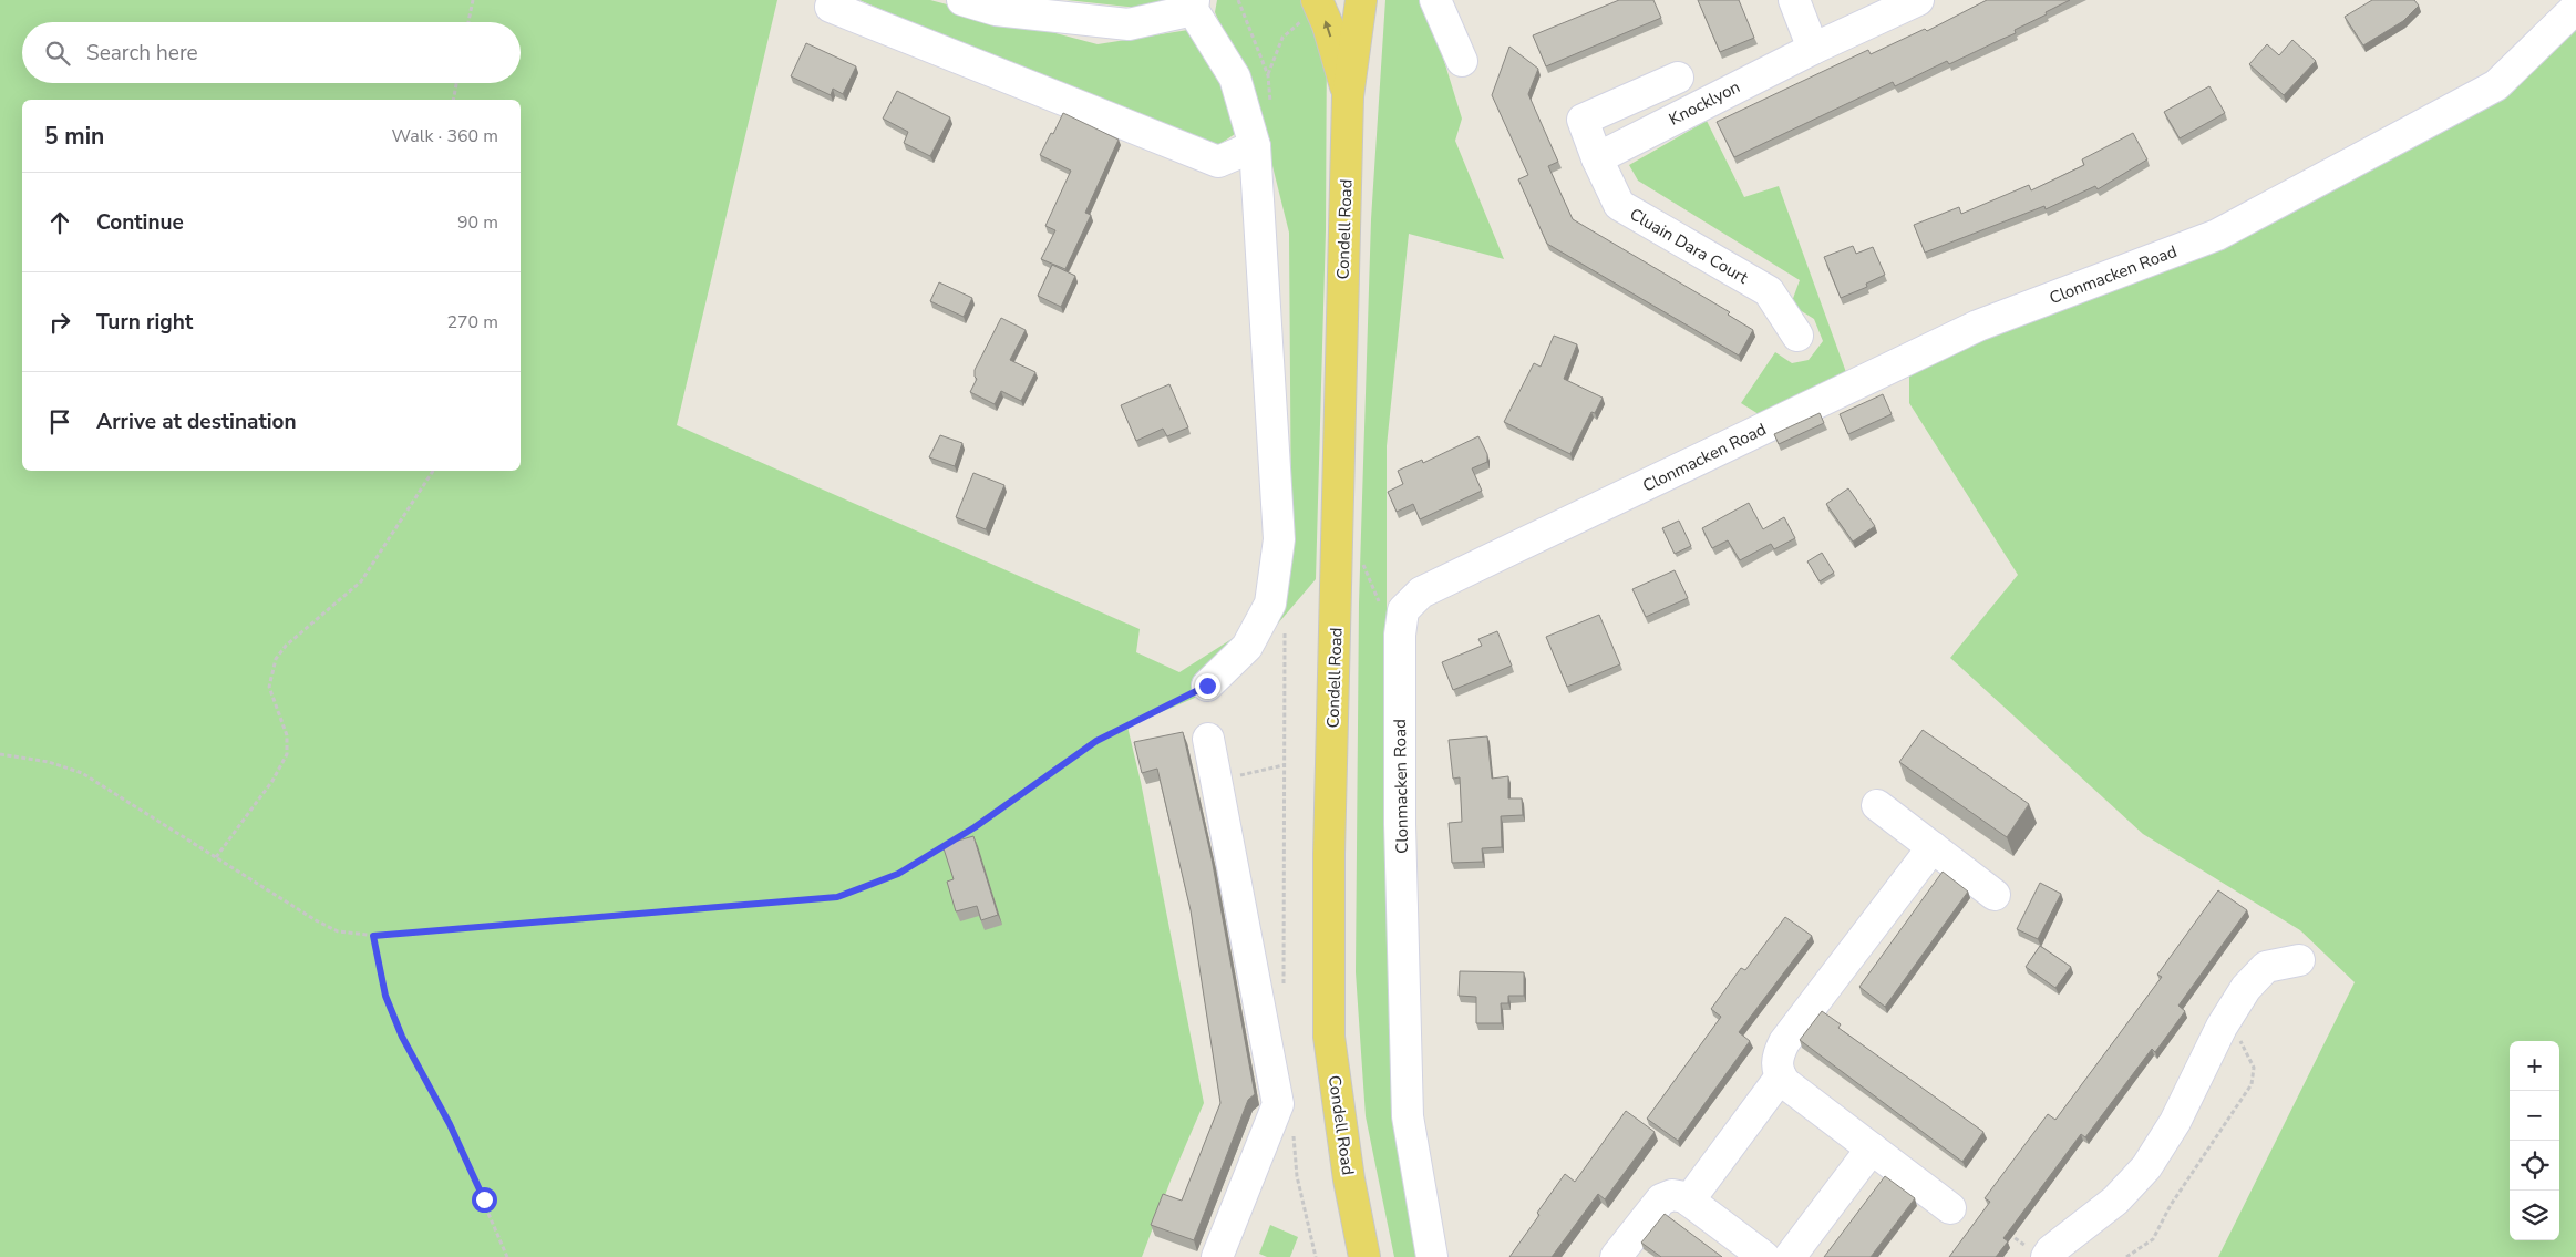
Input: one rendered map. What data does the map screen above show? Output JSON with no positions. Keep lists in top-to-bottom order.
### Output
{
  "streets": {
    "main road": ["Condell Road"],
    "street": ["Knocklyon", "Cluain Dara Court", "Clonmacken Road"]
  },
  "crossings": [
    ["Knocklyon", "Cluain Dara Court"]
  ],
  "page": {
    "search": "Search here",
    "heading": ["5 min", "Walk · 360 m"],
    "list": [
      ["Continue", "90 m"],
      ["Turn right", "270 m"],
      "Arrive at destination"
    ],
    "map_buttons": ["+", "−"]
  }
}
